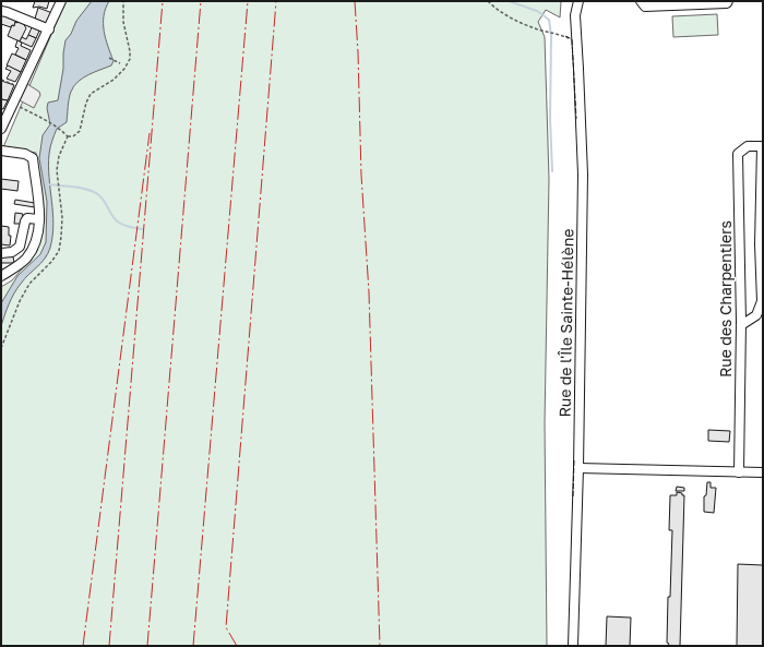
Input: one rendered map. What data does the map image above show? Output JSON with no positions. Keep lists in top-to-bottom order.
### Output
{
  "streets": {
    "street": ["Rue des Charpentiers", "Rue de l'Île Sainte-Hélène"]
  }
}
